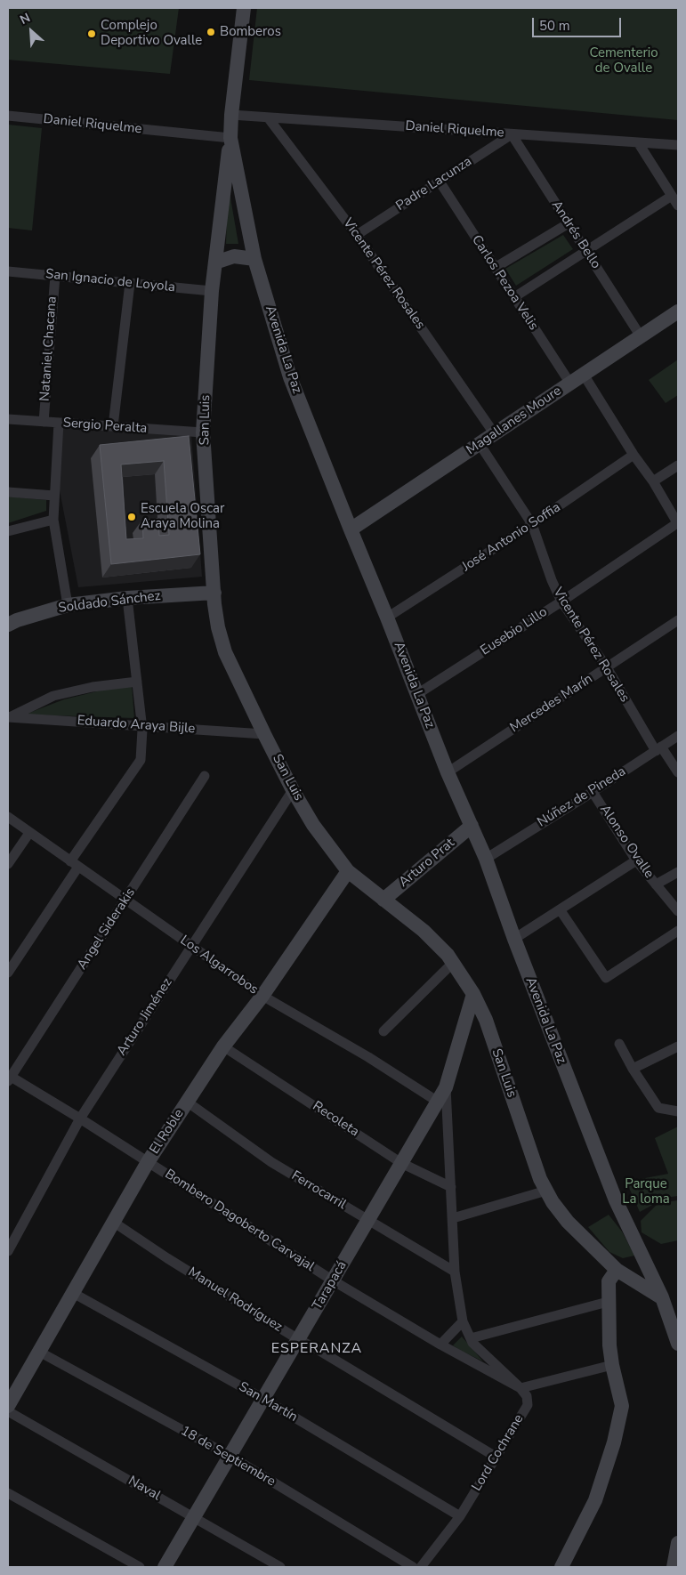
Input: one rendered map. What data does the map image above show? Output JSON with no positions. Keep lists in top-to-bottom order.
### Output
{
  "streets": {
    "street": [
      "Daniel Riquelme",
      "Padre Lacunza",
      "Andrés Bello",
      "Vicente Pérez Rosales",
      "San Ignacio de Loyola",
      "Carlos Pezoa Velis",
      "Nataniel Chacana",
      "Avenida La Paz",
      "San Luis",
      "Magallanes Moure",
      "Sergio Peralta",
      "José Antonio Soffia",
      "Soldado Sánchez",
      "Eusebio Lillo",
      "Mercedes Marín",
      "Eduardo Araya Bijle",
      "Núñez de Pineda",
      "Alonso Ovalle",
      "Arturo Prat",
      "Angel Siderakis",
      "Los Algarrobos",
      "Arturo Jiménez",
      "Recoleta",
      "El Roble",
      "Ferrocarril",
      "Bombero Dagoberto Carvajal",
      "Tarapacá",
      "Manuel Rodríguez",
      "San Martín",
      "Lord Cochrane",
      "18 de Septiembre",
      "Naval"
    ]
  },
  "crossings": [
    ["Daniel Riquelme", "Padre Lacunza"],
    ["Daniel Riquelme", "Andrés Bello"],
    ["Daniel Riquelme", "Vicente Pérez Rosales"],
    ["Daniel Riquelme", "Avenida La Paz"],
    ["Daniel Riquelme", "San Luis"],
    ["Padre Lacunza", "Andrés Bello"],
    ["Padre Lacunza", "Vicente Pérez Rosales"],
    ["Padre Lacunza", "Carlos Pezoa Velis"],
    ["Andrés Bello", "Magallanes Moure"],
    ["Vicente Pérez Rosales", "Magallanes Moure"],
    ["Vicente Pérez Rosales", "José Antonio Soffia"],
    ["Vicente Pérez Rosales", "Eusebio Lillo"],
    ["Vicente Pérez Rosales", "Mercedes Marín"],
    ["Vicente Pérez Rosales", "Núñez de Pineda"],
    ["San Ignacio de Loyola", "Nataniel Chacana"],
    ["San Ignacio de Loyola", "San Luis"],
    ["Carlos Pezoa Velis", "Magallanes Moure"],
    ["Nataniel Chacana", "Sergio Peralta"],
    ["Avenida La Paz", "San Luis"],
    ["Avenida La Paz", "Magallanes Moure"],
    ["Avenida La Paz", "José Antonio Soffia"],
    ["Avenida La Paz", "Eusebio Lillo"],
    ["Avenida La Paz", "Mercedes Marín"],
    ["Avenida La Paz", "Núñez de Pineda"],
    ["Avenida La Paz", "Arturo Prat"],
    ["San Luis", "Sergio Peralta"],
    ["San Luis", "Soldado Sánchez"],
    ["San Luis", "Eduardo Araya Bijle"],
    ["San Luis", "Arturo Prat"],
    ["San Luis", "Arturo Jiménez"],
    ["San Luis", "El Roble"],
    ["San Luis", "Tarapacá"],
    ["Núñez de Pineda", "Alonso Ovalle"],
    ["Angel Siderakis", "Los Algarrobos"],
    ["Angel Siderakis", "Bombero Dagoberto Carvajal"],
    ["Los Algarrobos", "Arturo Jiménez"],
    ["Los Algarrobos", "El Roble"],
    ["Los Algarrobos", "Tarapacá"],
    ["Arturo Jiménez", "Bombero Dagoberto Carvajal"],
    ["Recoleta", "El Roble"],
    ["Recoleta", "Tarapacá"],
    ["El Roble", "Ferrocarril"],
    ["El Roble", "Bombero Dagoberto Carvajal"],
    ["El Roble", "Manuel Rodríguez"],
    ["El Roble", "San Martín"],
    ["El Roble", "18 de Septiembre"],
    ["Ferrocarril", "Tarapacá"],
    ["Bombero Dagoberto Carvajal", "Tarapacá"],
    ["Bombero Dagoberto Carvajal", "Lord Cochrane"],
    ["Tarapacá", "Manuel Rodríguez"],
    ["Tarapacá", "San Martín"],
    ["Tarapacá", "18 de Septiembre"],
    ["Tarapacá", "Naval"],
    ["Manuel Rodríguez", "Lord Cochrane"],
    ["San Martín", "Lord Cochrane"]
  ],
  "districts": ["ESPERANZA"],
  "parks": ["Cementerio de Ovalle", "Parque La loma"],
  "places": ["Bomberos", "Complejo Deportivo Ovalle", "Escuela Oscar Araya Molina"],
  "scale_bar": "50 m",
  "north": "top left"
}
